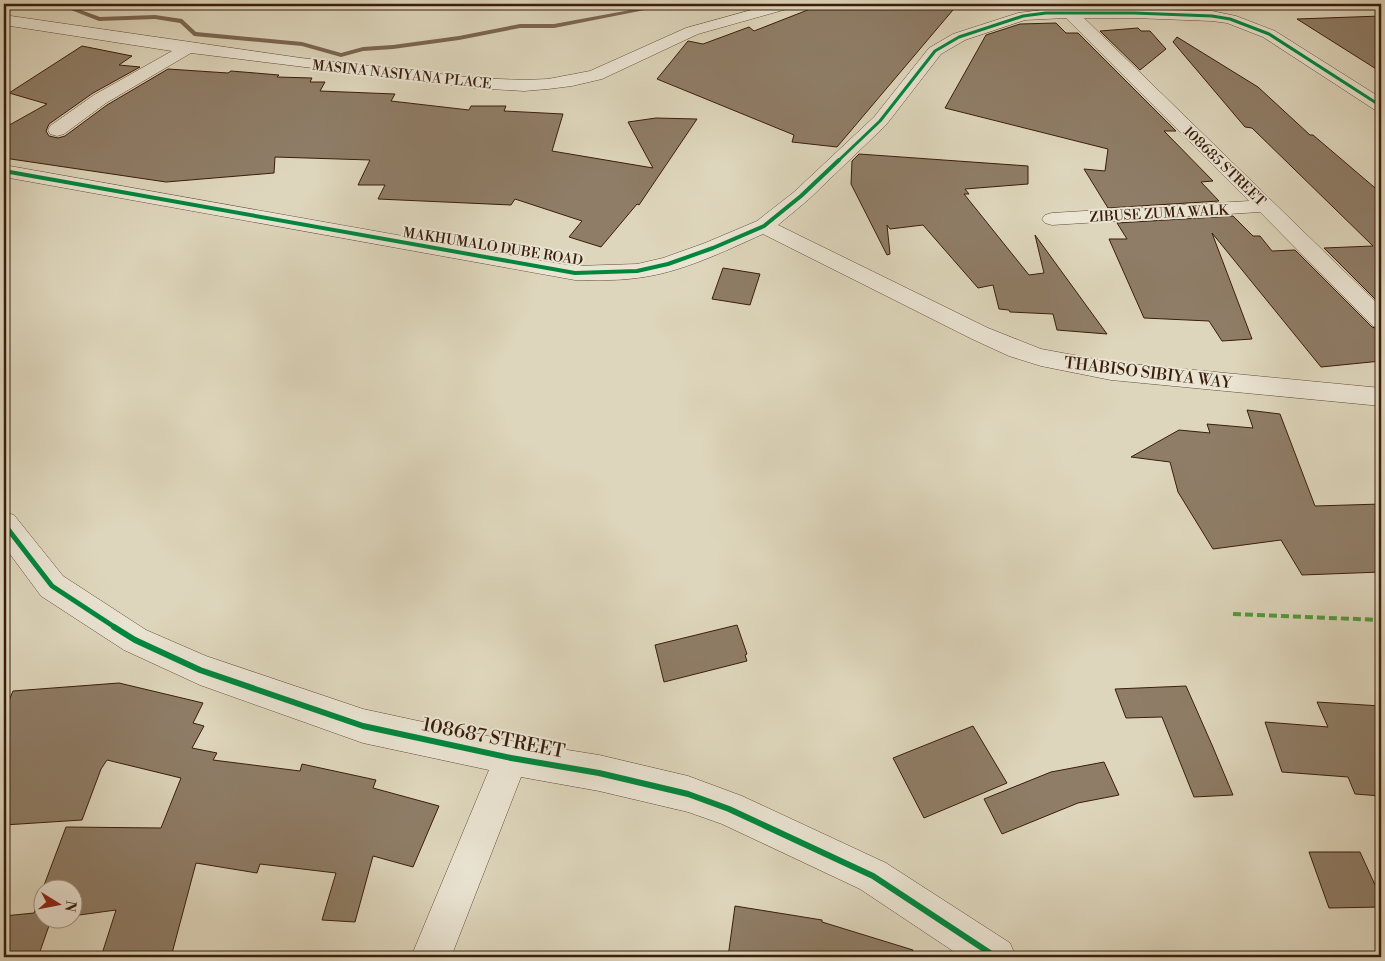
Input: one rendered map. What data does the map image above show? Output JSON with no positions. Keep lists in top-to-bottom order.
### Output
{
  "streets": {
    "street": [
      "MASINA NASIYANA PLACE",
      "108685 STREET",
      "ZIBUSE ZUMA WALK",
      "MAKHUMALO DUBE ROAD",
      "THABISO SIBIYA WAY",
      "108687 STREET"
    ]
  },
  "crossings": [
    ["108685 STREET", "ZIBUSE ZUMA WALK"],
    ["108685 STREET", "MAKHUMALO DUBE ROAD"],
    ["MAKHUMALO DUBE ROAD", "THABISO SIBIYA WAY"]
  ],
  "north": "right"
}
